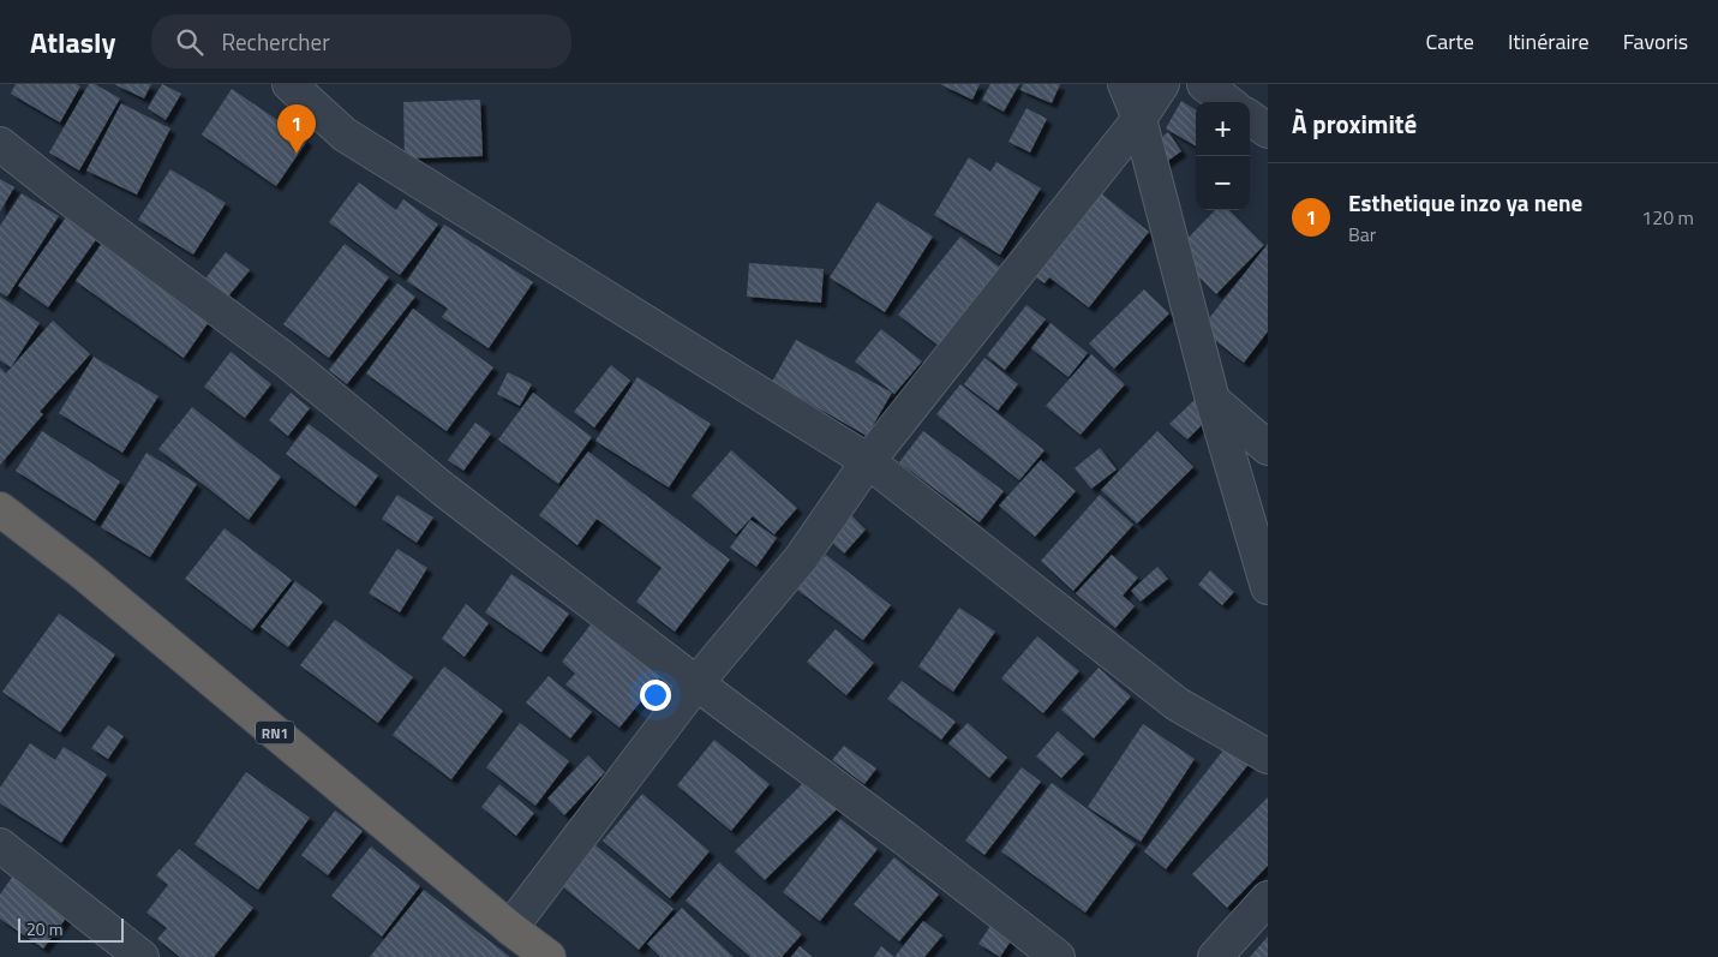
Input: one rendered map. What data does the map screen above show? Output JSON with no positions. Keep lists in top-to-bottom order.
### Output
{
  "streets": {
    "highway": ["RN1"]
  },
  "scale_bar": "20 m",
  "page": {
    "header": "Atlasly",
    "search": "Rechercher",
    "nav": ["Carte", "Itinéraire", "Favoris"],
    "heading": "À proximité",
    "map_buttons": ["+", "−"],
    "pins": "1",
    "list": [
      {
        "mark": "1",
        "name": "Esthetique inzo ya nene",
        "note": "Bar",
        "value": "120 m"
      }
    ],
    "scale": "20 m"
  }
}
